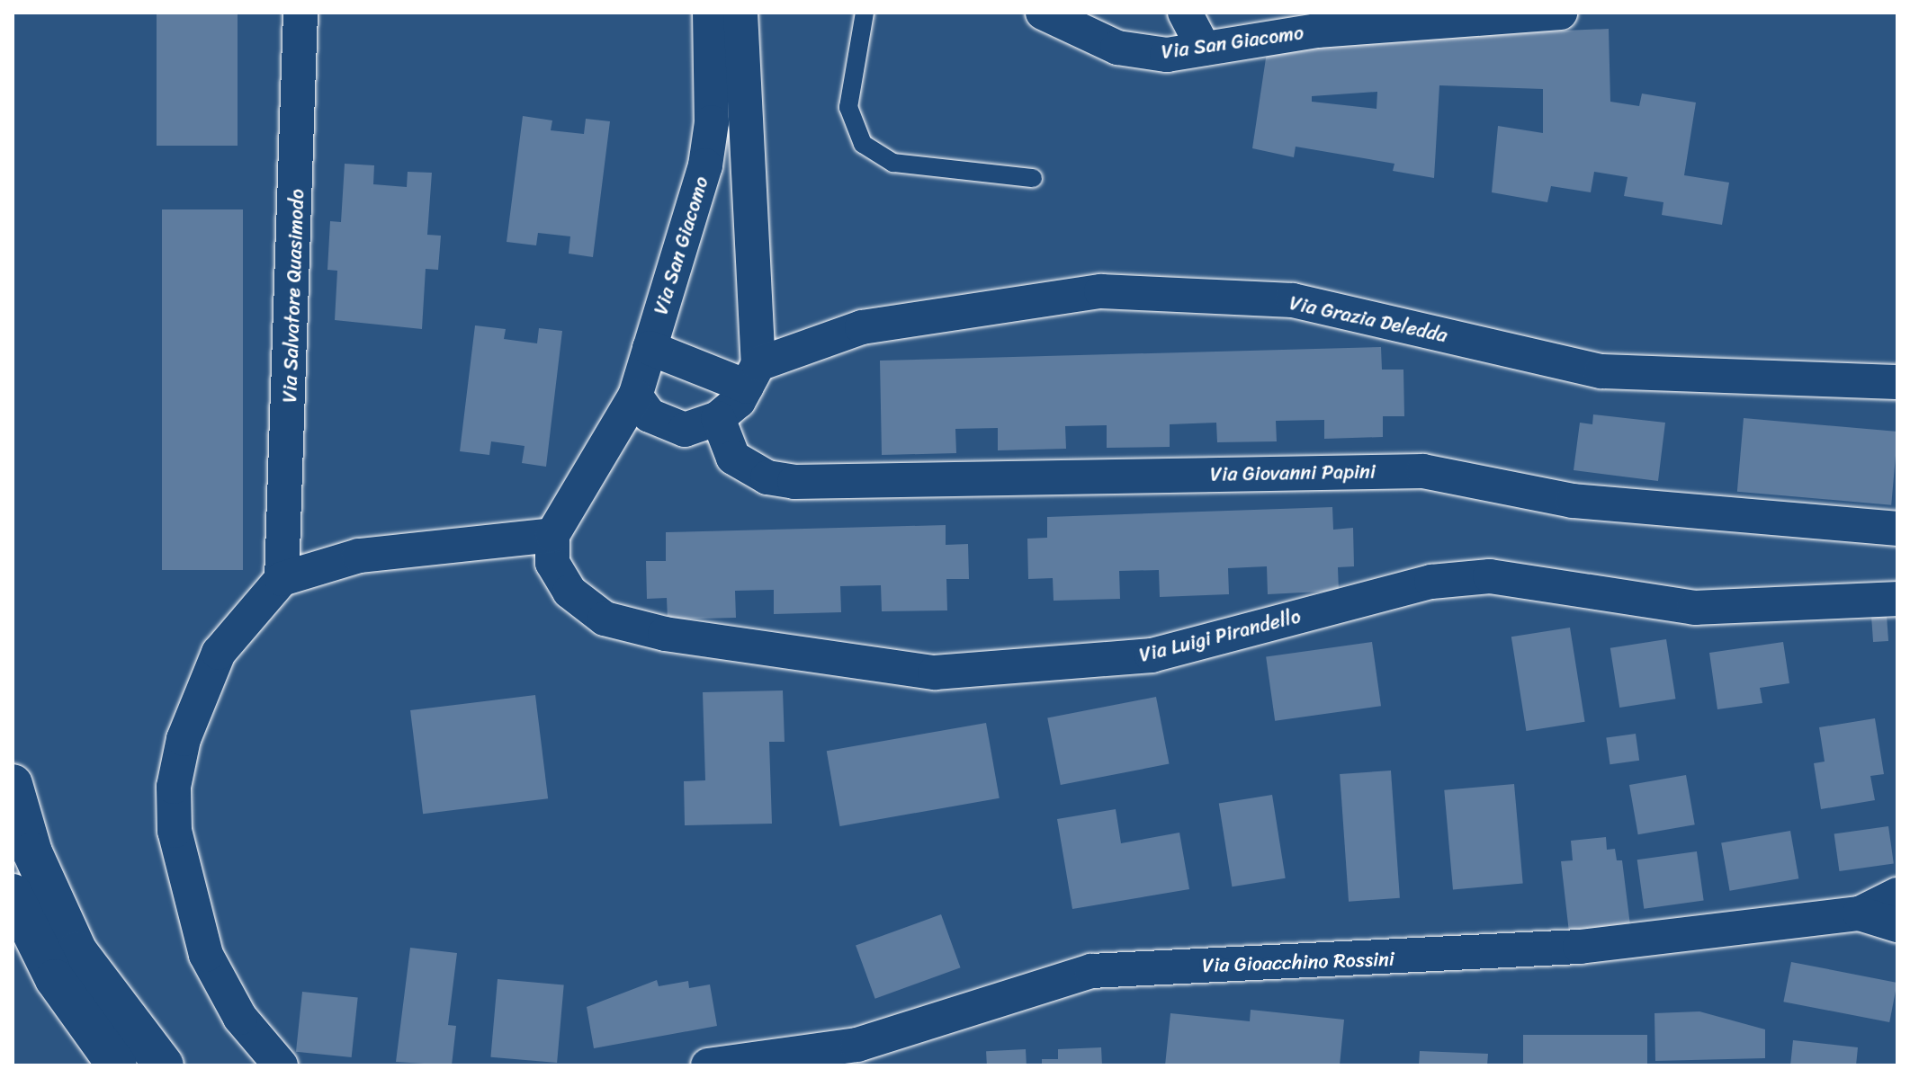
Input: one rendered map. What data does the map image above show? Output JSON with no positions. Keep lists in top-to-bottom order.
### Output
{
  "streets": {
    "street": [
      "Via San Giacomo",
      "Via Salvatore Quasimodo",
      "Via Grazia Deledda",
      "Via Giovanni Papini",
      "Via Luigi Pirandello",
      "Via Gioacchino Rossini"
    ]
  }
}
